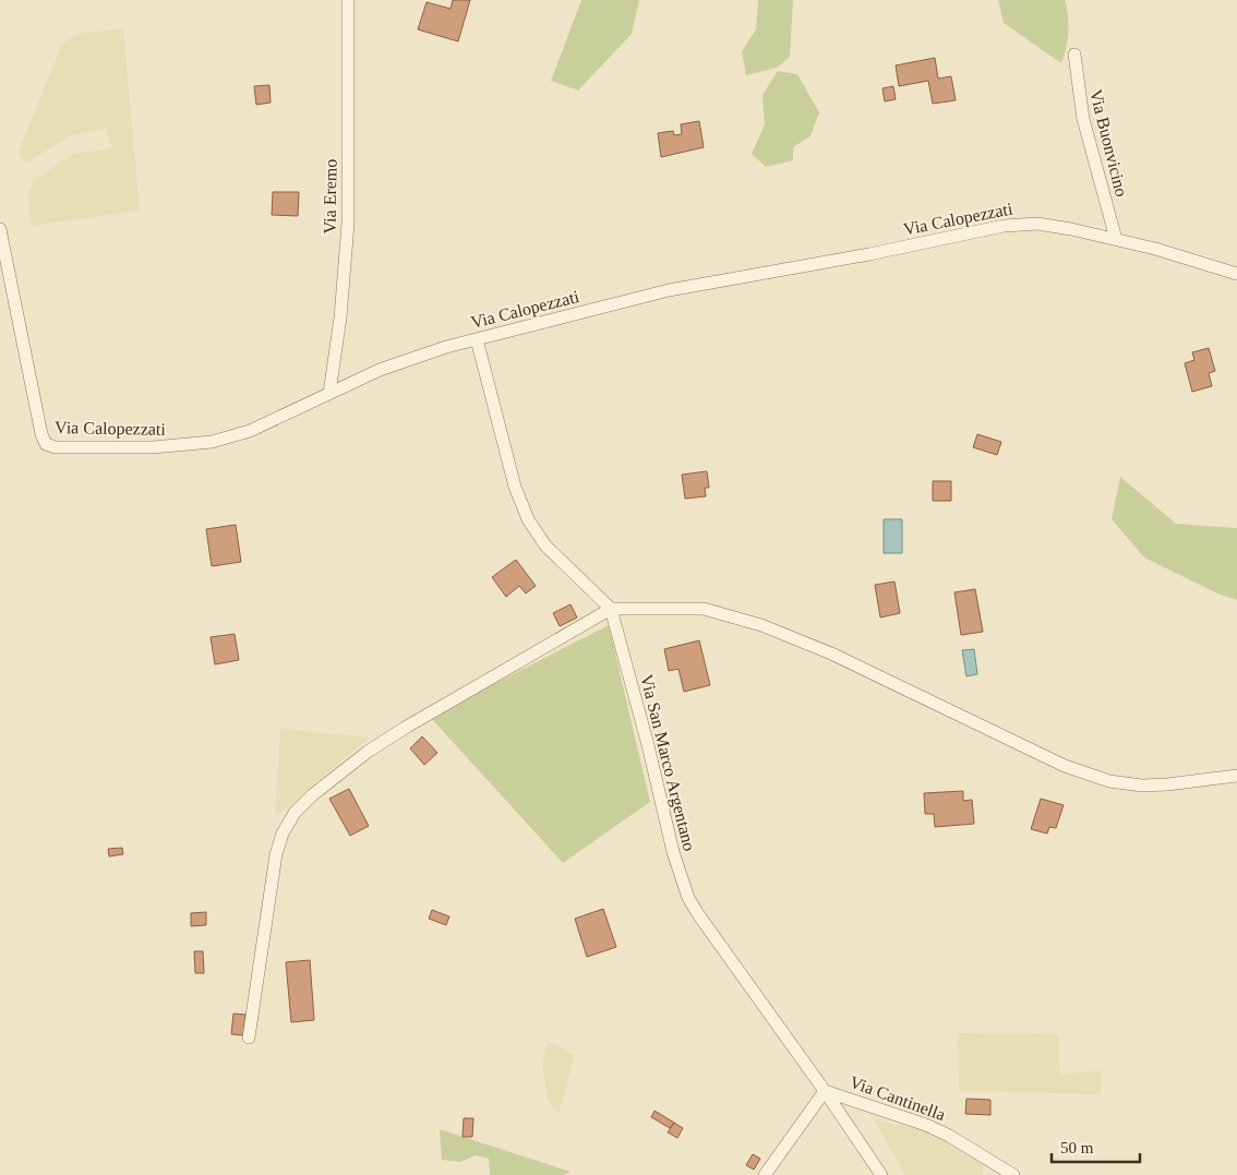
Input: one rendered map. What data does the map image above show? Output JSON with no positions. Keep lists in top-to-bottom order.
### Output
{
  "streets": {
    "street": [
      "Via Buonvicino",
      "Via Eremo",
      "Via Calopezzati",
      "Via San Marco Argentano",
      "Via Cantinella"
    ]
  },
  "crossings": [
    ["Via Buonvicino", "Via Calopezzati"],
    ["Via Eremo", "Via Calopezzati"],
    ["Via San Marco Argentano", "Via Cantinella"]
  ],
  "scale_bar": "50 m"
}
